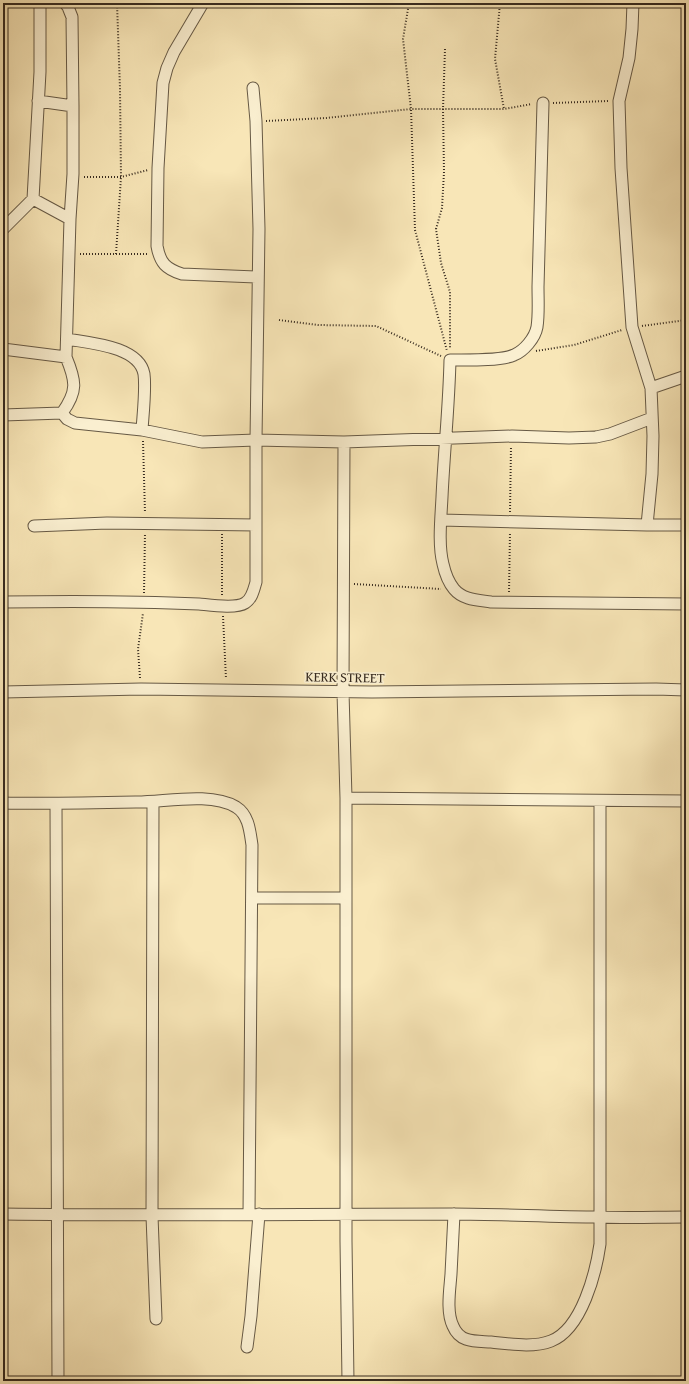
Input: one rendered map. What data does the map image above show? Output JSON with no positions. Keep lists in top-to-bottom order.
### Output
{
  "streets": {
    "street": ["KERK STREET"]
  }
}
